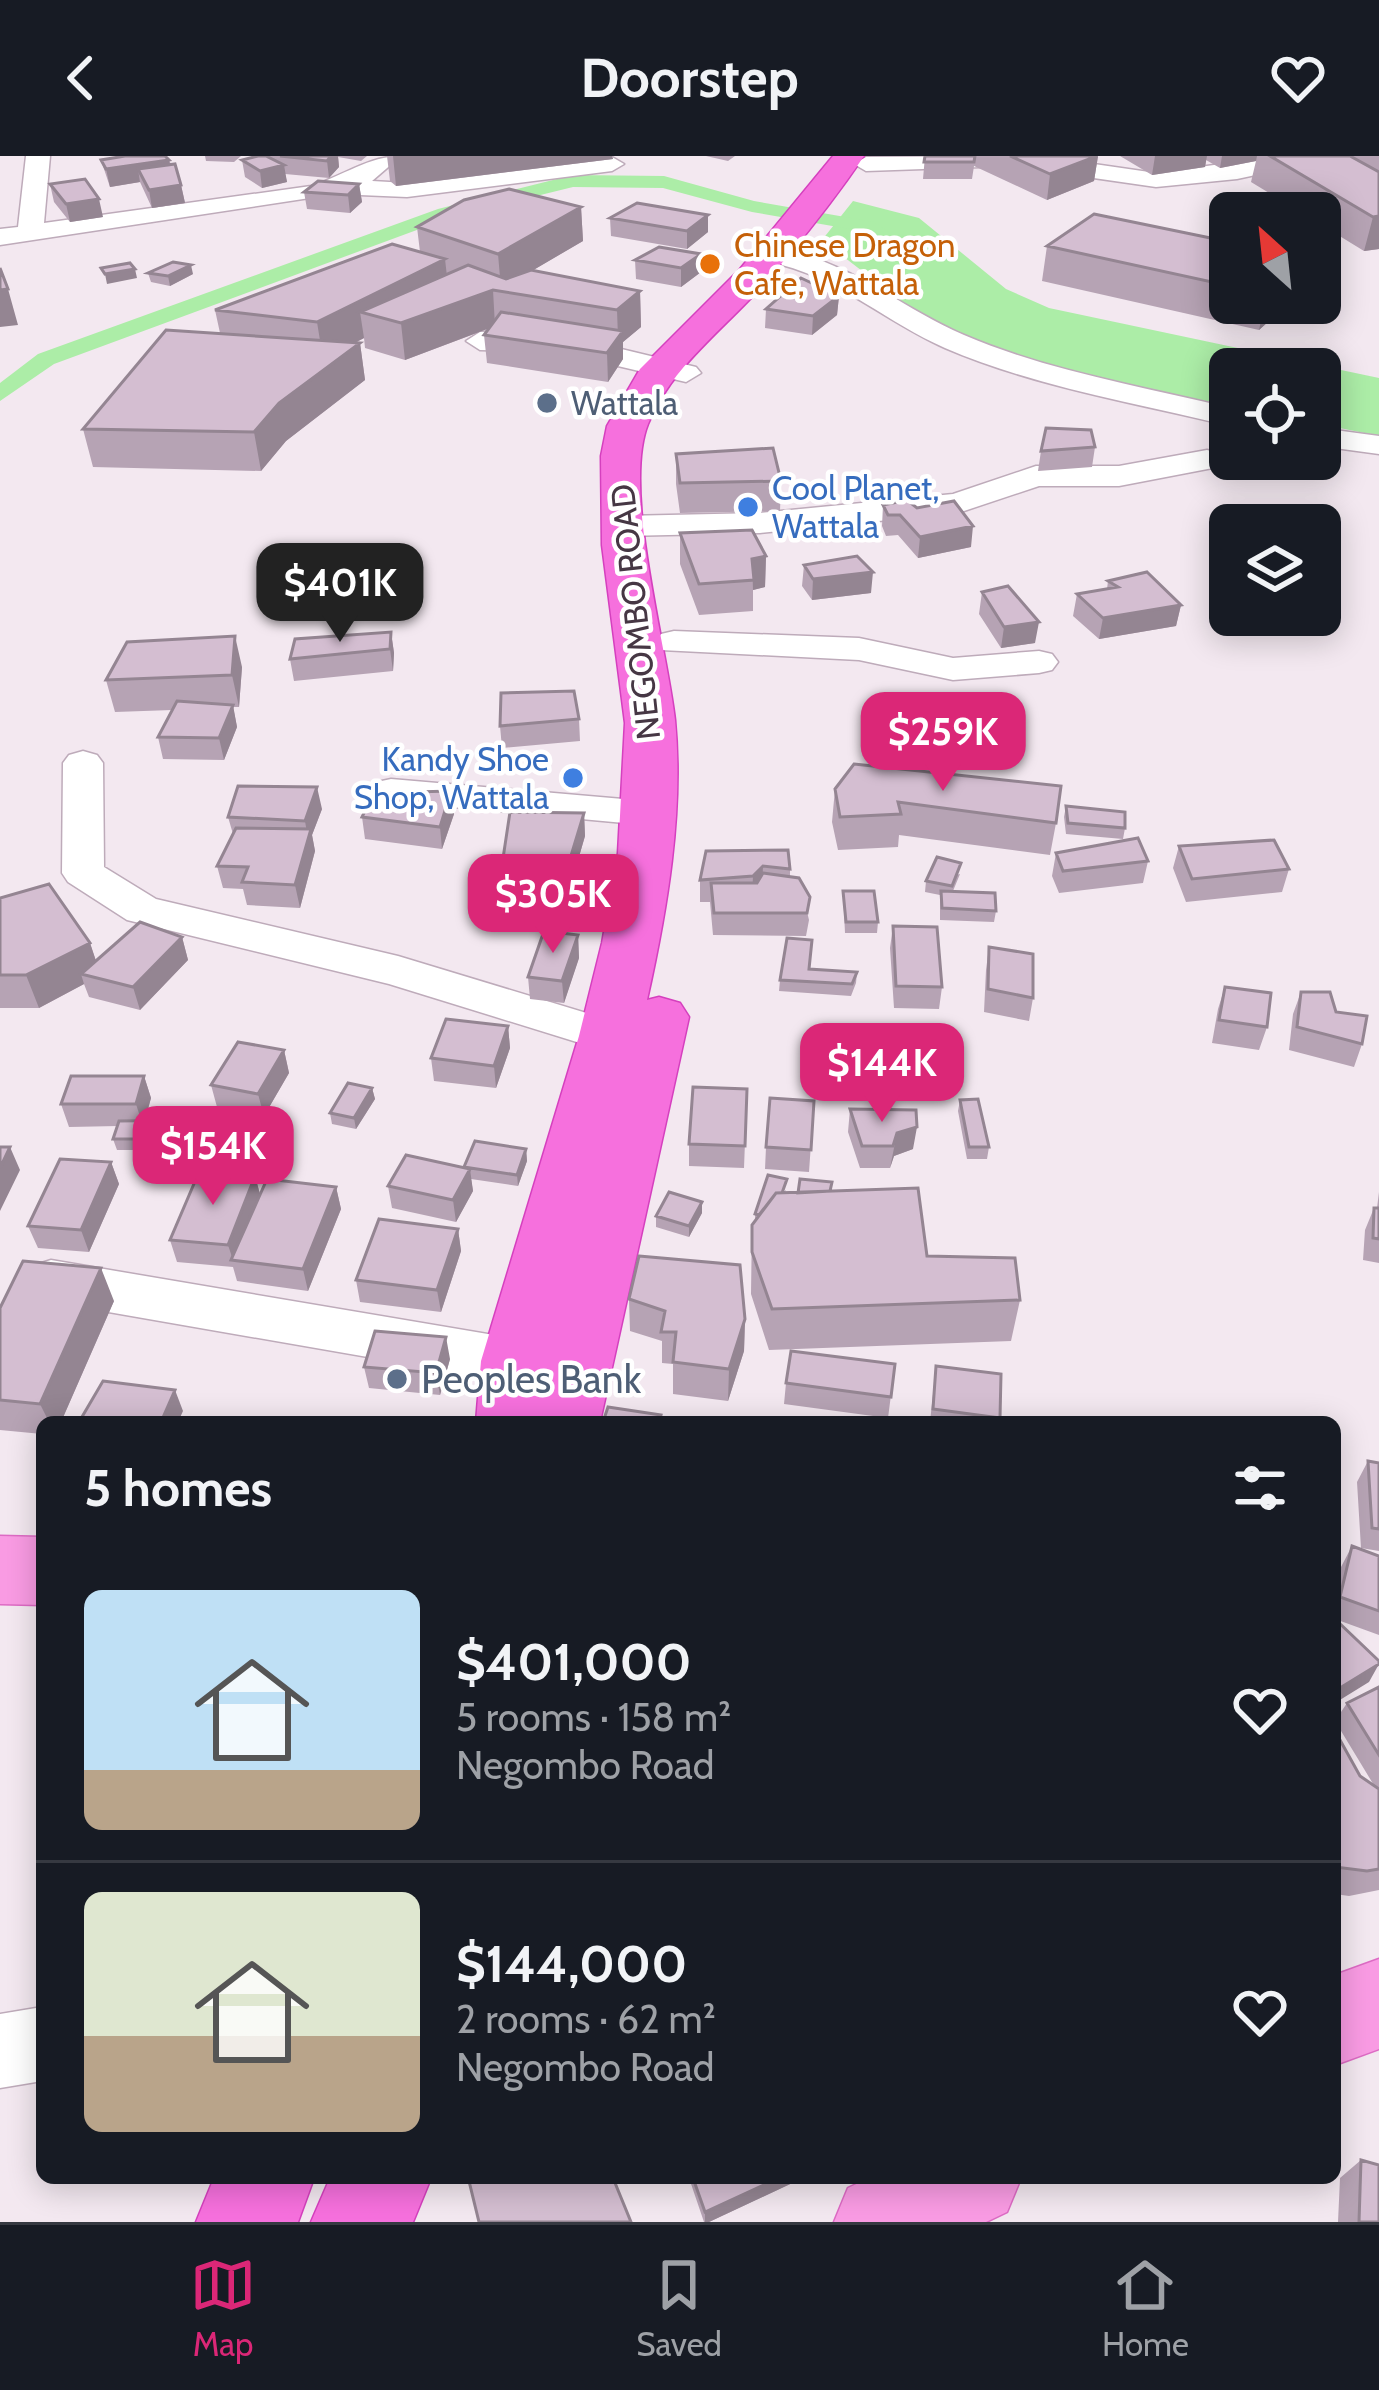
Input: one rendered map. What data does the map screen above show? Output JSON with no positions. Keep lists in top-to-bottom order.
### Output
{
  "streets": {
    "highway": ["NEGOMBO ROAD"]
  },
  "places": [
    "Chinese Dragon Cafe, Wattala",
    "Wattala",
    "Cool Planet, Wattala",
    "Kandy Shoe Shop, Wattala",
    "Peoples Bank"
  ],
  "north": "top left",
  "page": {
    "header": "Doorstep",
    "price": [
      "$401K",
      "$259K",
      "$305K",
      "$144K",
      "$154K"
    ],
    "heading": "5 homes",
    "list": [
      {
        "name": "$401,000",
        "note": "5 rooms · 158 m² · Negombo Road"
      },
      {
        "name": "$144,000",
        "note": "2 rooms · 62 m² · Negombo Road"
      }
    ],
    "tabs": ["Map", "Saved", "Home"]
  }
}
